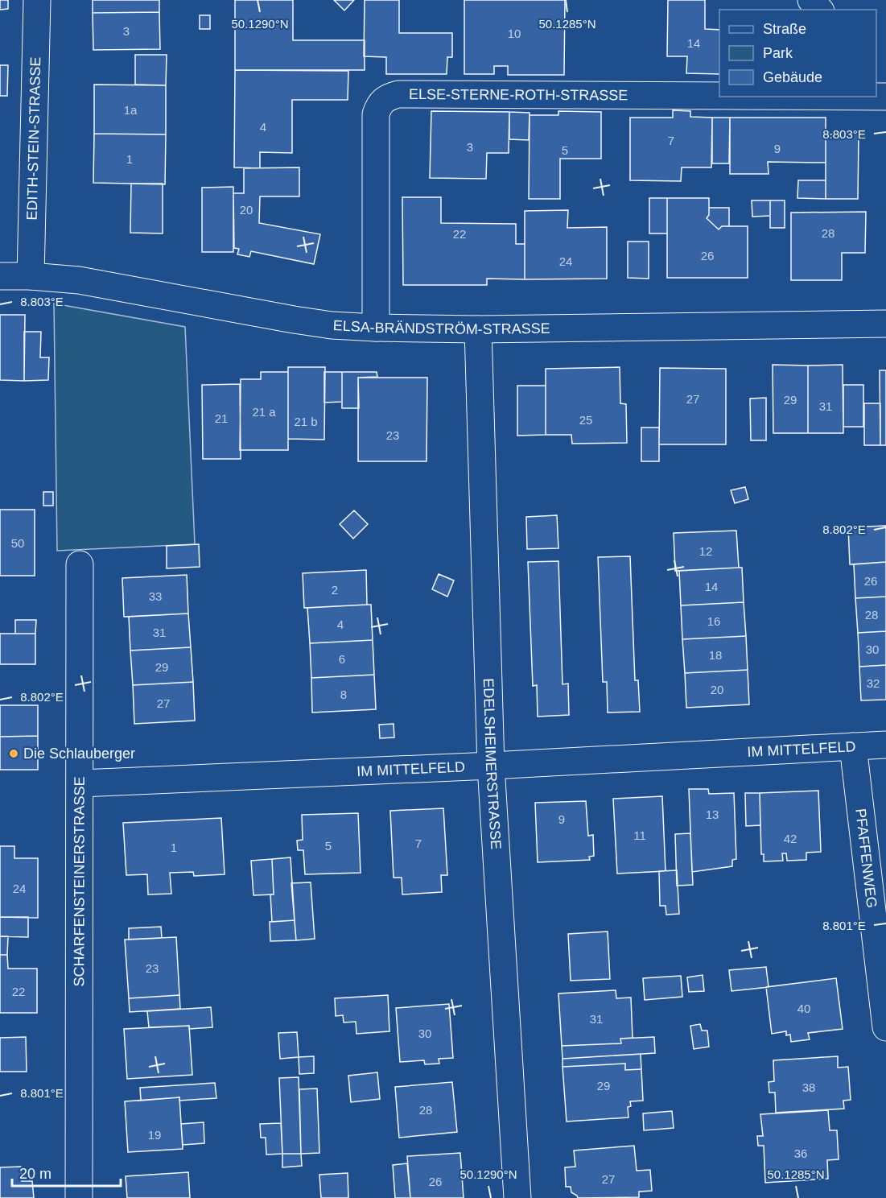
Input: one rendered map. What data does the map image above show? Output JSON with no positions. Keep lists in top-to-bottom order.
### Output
{
  "streets": {
    "street": [
      "ELSE-STERNE-ROTH-STRASSE",
      "EDITH-STEIN-STRASSE",
      "ELSA-BRÄNDSTRÖM-STRASSE",
      "IM MITTELFELD",
      "EDELSHEIMERSTRASSE",
      "PFAFFENWEG",
      "SCHARFENSTEINERSTRASSE"
    ]
  },
  "crossings": [
    ["ELSE-STERNE-ROTH-STRASSE", "ELSA-BRÄNDSTRÖM-STRASSE"],
    ["EDITH-STEIN-STRASSE", "ELSA-BRÄNDSTRÖM-STRASSE"],
    ["ELSA-BRÄNDSTRÖM-STRASSE", "EDELSHEIMERSTRASSE"],
    ["IM MITTELFELD", "EDELSHEIMERSTRASSE"],
    ["IM MITTELFELD", "PFAFFENWEG"],
    ["IM MITTELFELD", "SCHARFENSTEINERSTRASSE"]
  ],
  "places": ["Die Schlauberger"],
  "house_numbers": [
    "3",
    "10",
    "14",
    "1a",
    "4",
    "7",
    "3",
    "9",
    "5",
    "1",
    "20",
    "28",
    "22",
    "26",
    "24",
    "27",
    "29",
    "31",
    "21 a",
    "21",
    "25",
    "21 b",
    "23",
    "50",
    "12",
    "26",
    "14",
    "2",
    "33",
    "28",
    "16",
    "4",
    "31",
    "30",
    "18",
    "6",
    "29",
    "32",
    "20",
    "8",
    "27",
    "13",
    "9",
    "11",
    "42",
    "7",
    "5",
    "1",
    "24",
    "23",
    "22",
    "40",
    "31",
    "30",
    "29",
    "38",
    "28",
    "19",
    "36",
    "27",
    "26"
  ],
  "legend": ["Straße", "Park", "Gebäude"],
  "scale_bar": "20 m",
  "coordinates": [
    "50.1290°N",
    "50.1285°N",
    "8.803°E",
    "8.802°E",
    "8.801°E"
  ]
}
